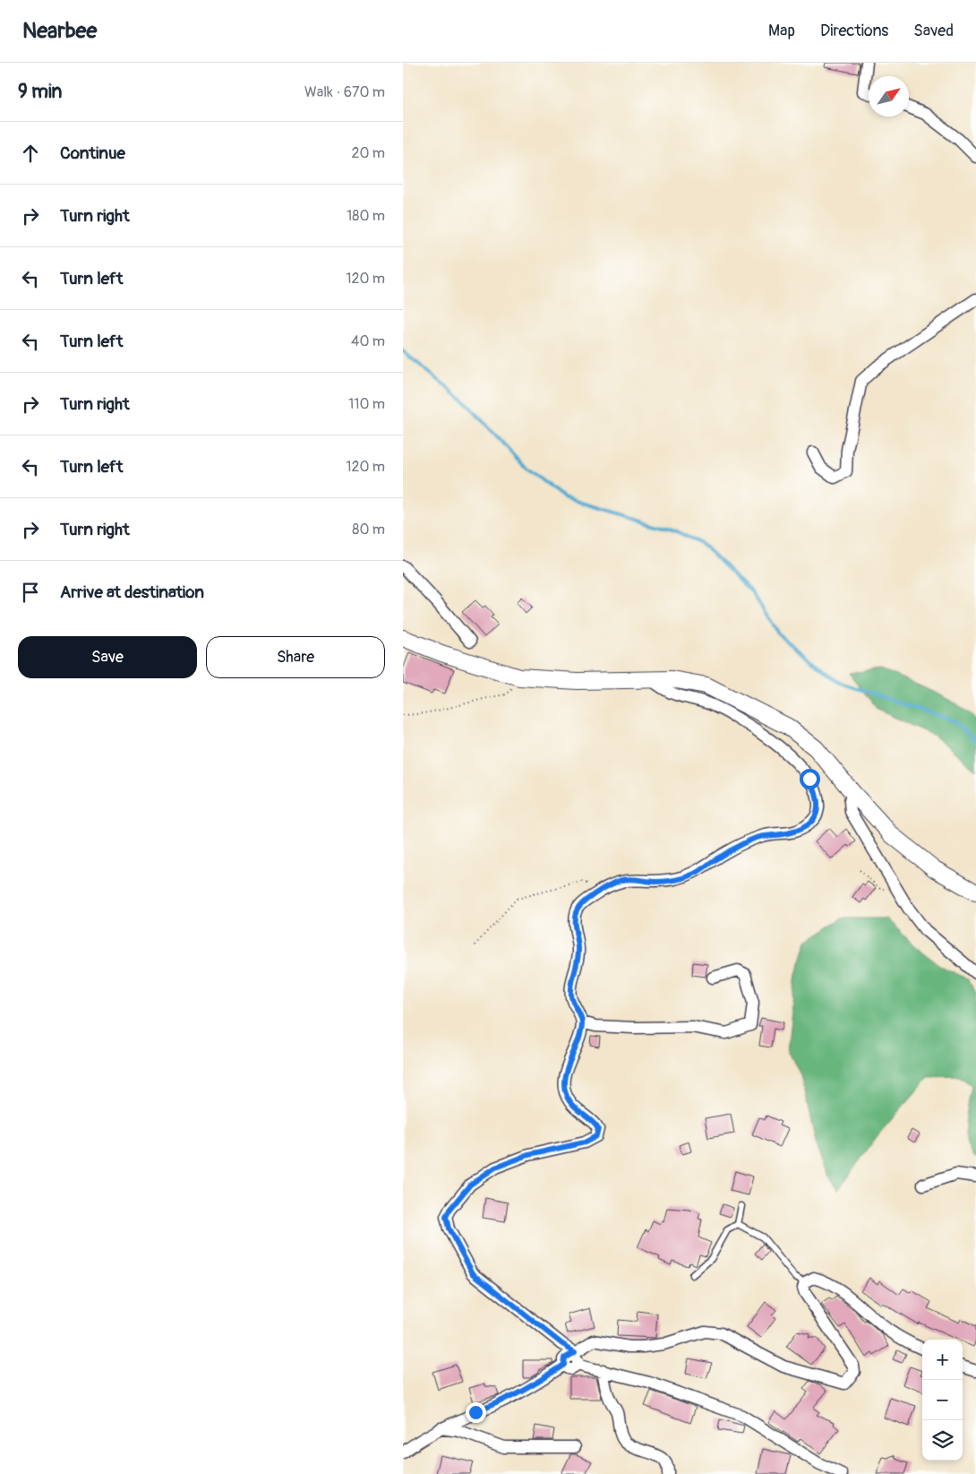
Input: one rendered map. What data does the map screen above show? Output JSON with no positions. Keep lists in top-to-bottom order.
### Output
{
  "north": "top right",
  "page": {
    "header": "Nearbee",
    "nav": ["Map", "Directions", "Saved"],
    "heading": ["9 min", "Walk · 670 m"],
    "list": [
      ["Continue", "20 m"],
      ["Turn right", "180 m"],
      ["Turn left", "120 m"],
      ["Turn left", "40 m"],
      ["Turn right", "110 m"],
      ["Turn left", "120 m"],
      ["Turn right", "80 m"],
      "Arrive at destination"
    ],
    "buttons": ["Save", "Share"],
    "map_buttons": ["+", "−"]
  }
}
